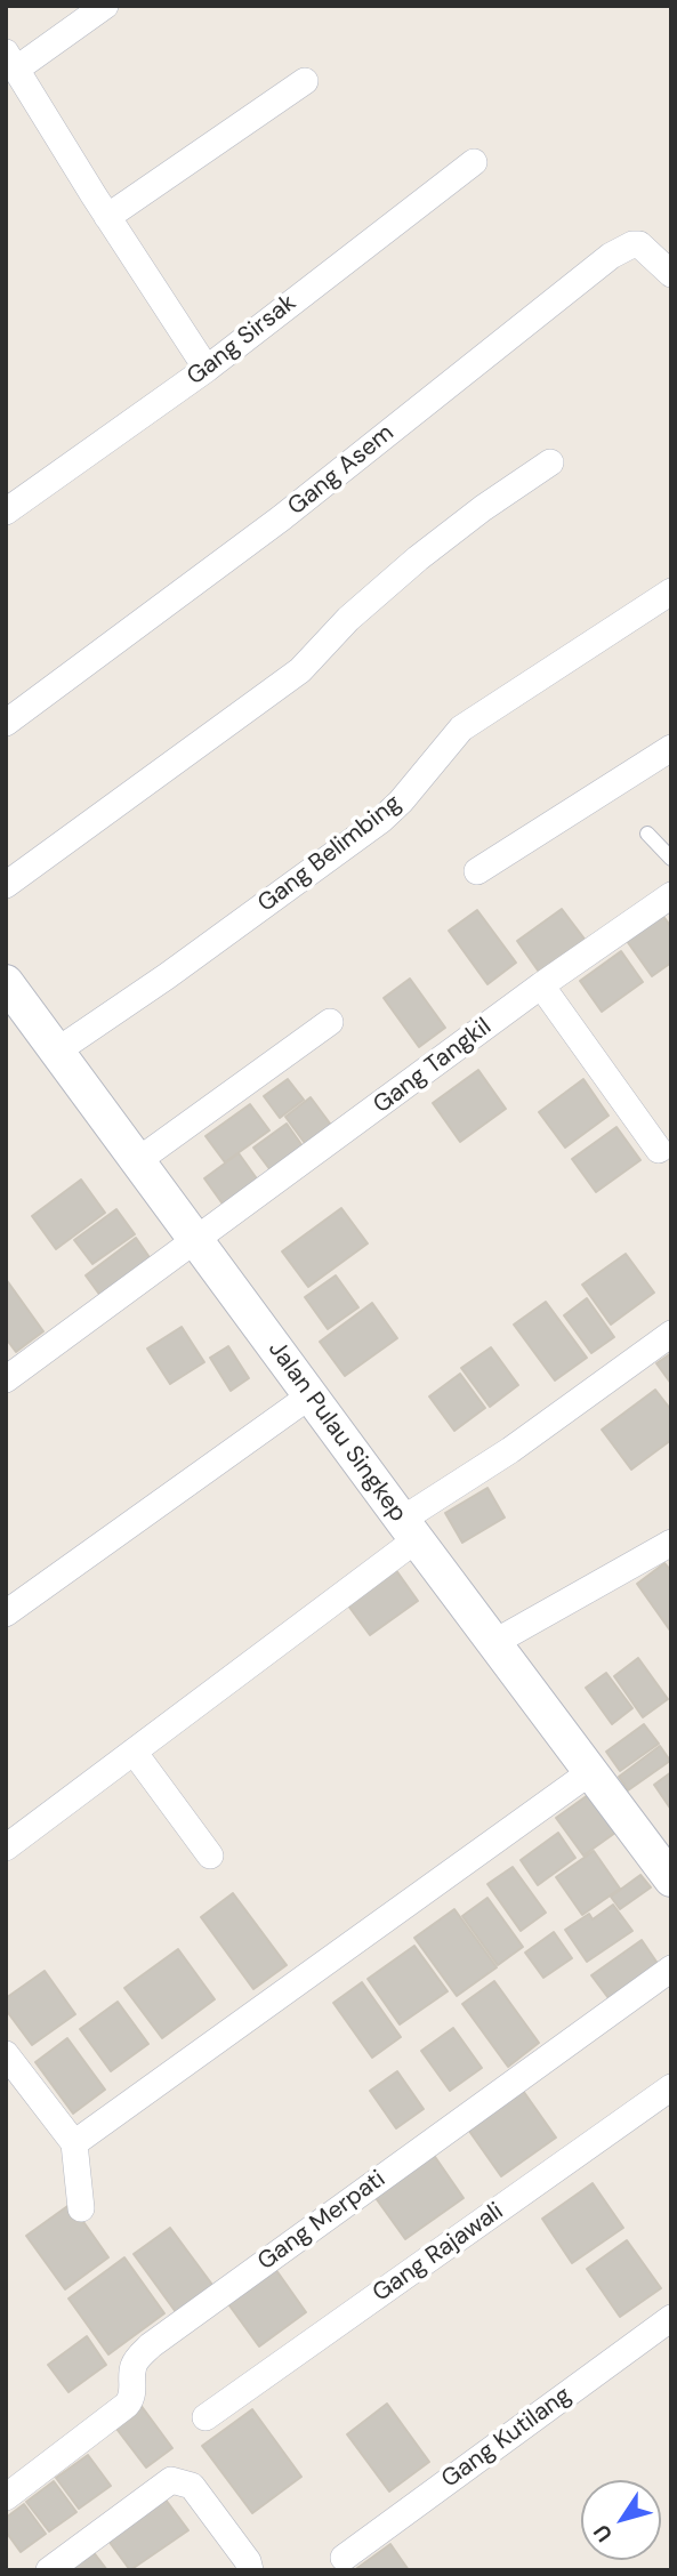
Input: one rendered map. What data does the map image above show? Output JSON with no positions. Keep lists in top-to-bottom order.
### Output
{
  "streets": {
    "street": [
      "Gang Sirsak",
      "Gang Asem",
      "Gang Belimbing",
      "Gang Tangkil",
      "Jalan Pulau Singkep",
      "Gang Merpati",
      "Gang Rajawali",
      "Gang Kutilang"
    ]
  },
  "crossings": [
    ["Gang Belimbing", "Jalan Pulau Singkep"],
    ["Gang Tangkil", "Jalan Pulau Singkep"]
  ],
  "north": "bottom left"
}
